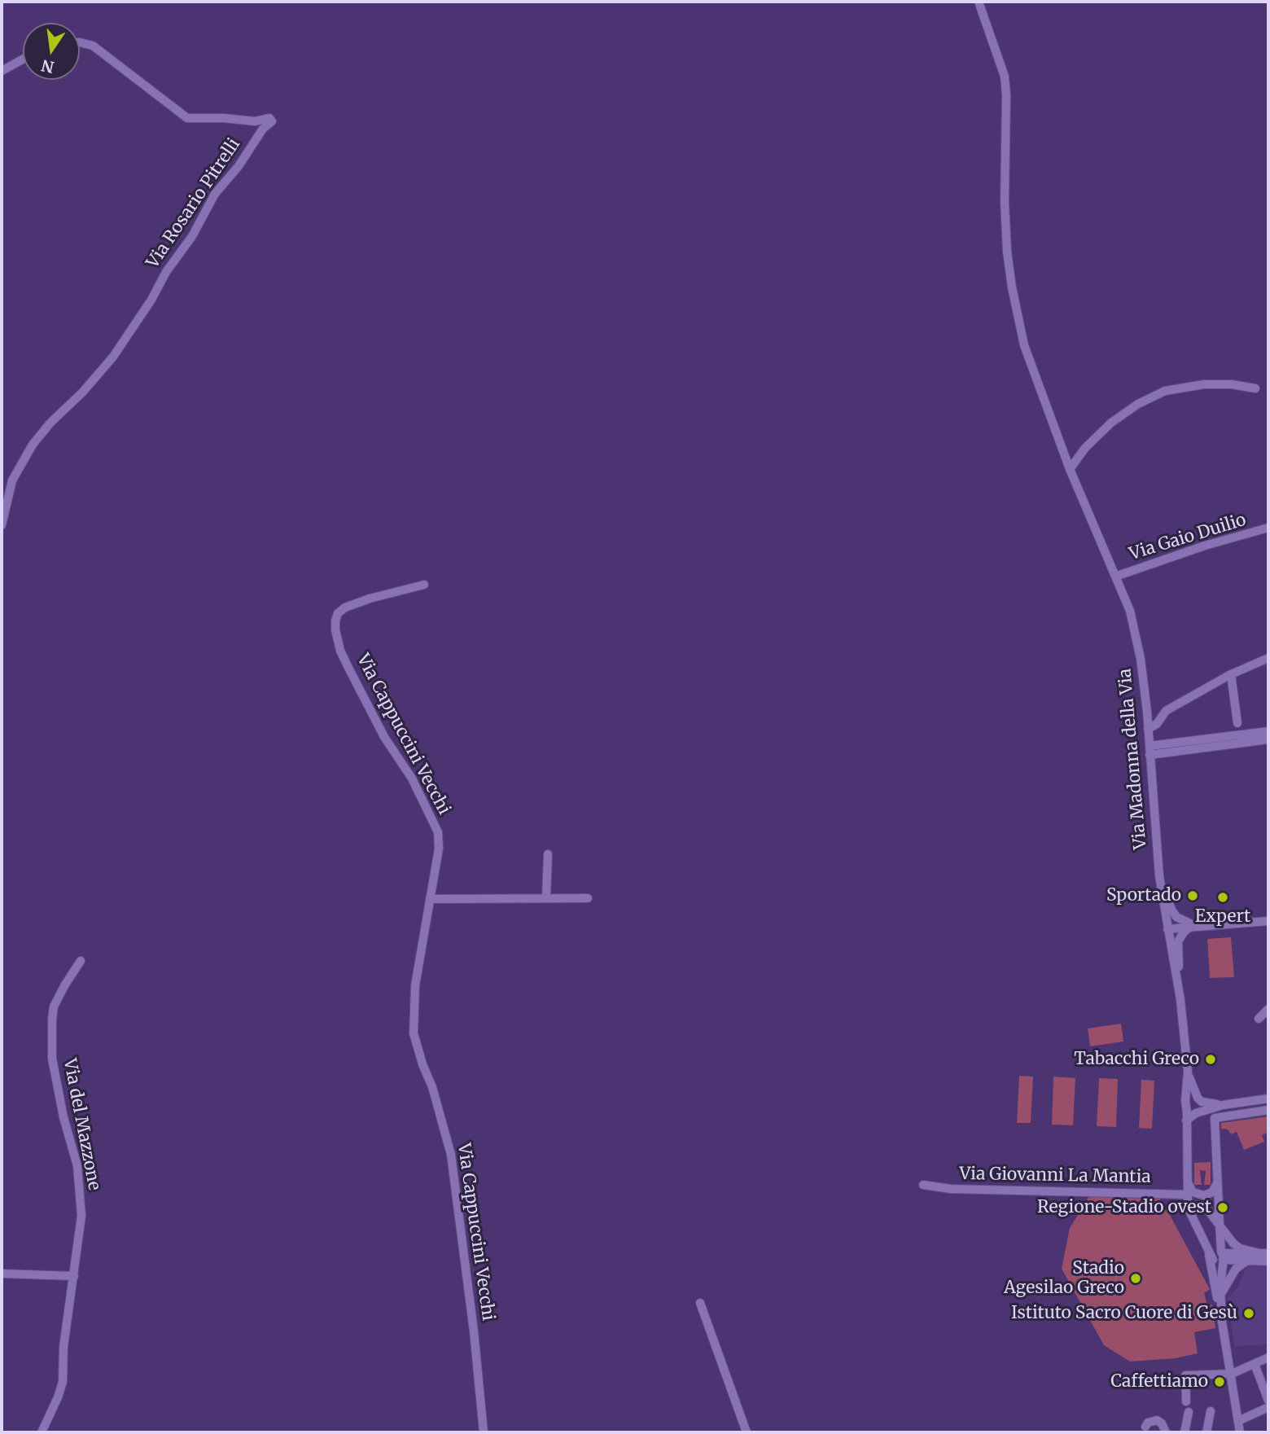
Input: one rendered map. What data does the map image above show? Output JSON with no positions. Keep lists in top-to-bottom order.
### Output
{
  "streets": {
    "street": [
      "Via Rosario Pitrelli",
      "Via Gaio Duilio",
      "Via Cappuccini Vecchi",
      "Via Madonna della Via",
      "Via del Mazzone",
      "Via Giovanni La Mantia"
    ]
  },
  "crossings": [
    ["Via Gaio Duilio", "Via Madonna della Via"],
    ["Via Madonna della Via", "Via Giovanni La Mantia"]
  ],
  "places": [
    "Sportado",
    "Expert",
    "Tabacchi Greco",
    "Regione-Stadio ovest",
    "Stadio Agesilao Greco",
    "Istituto Sacro Cuore di Gesù",
    "Caffettiamo"
  ],
  "north": "bottom"
}
